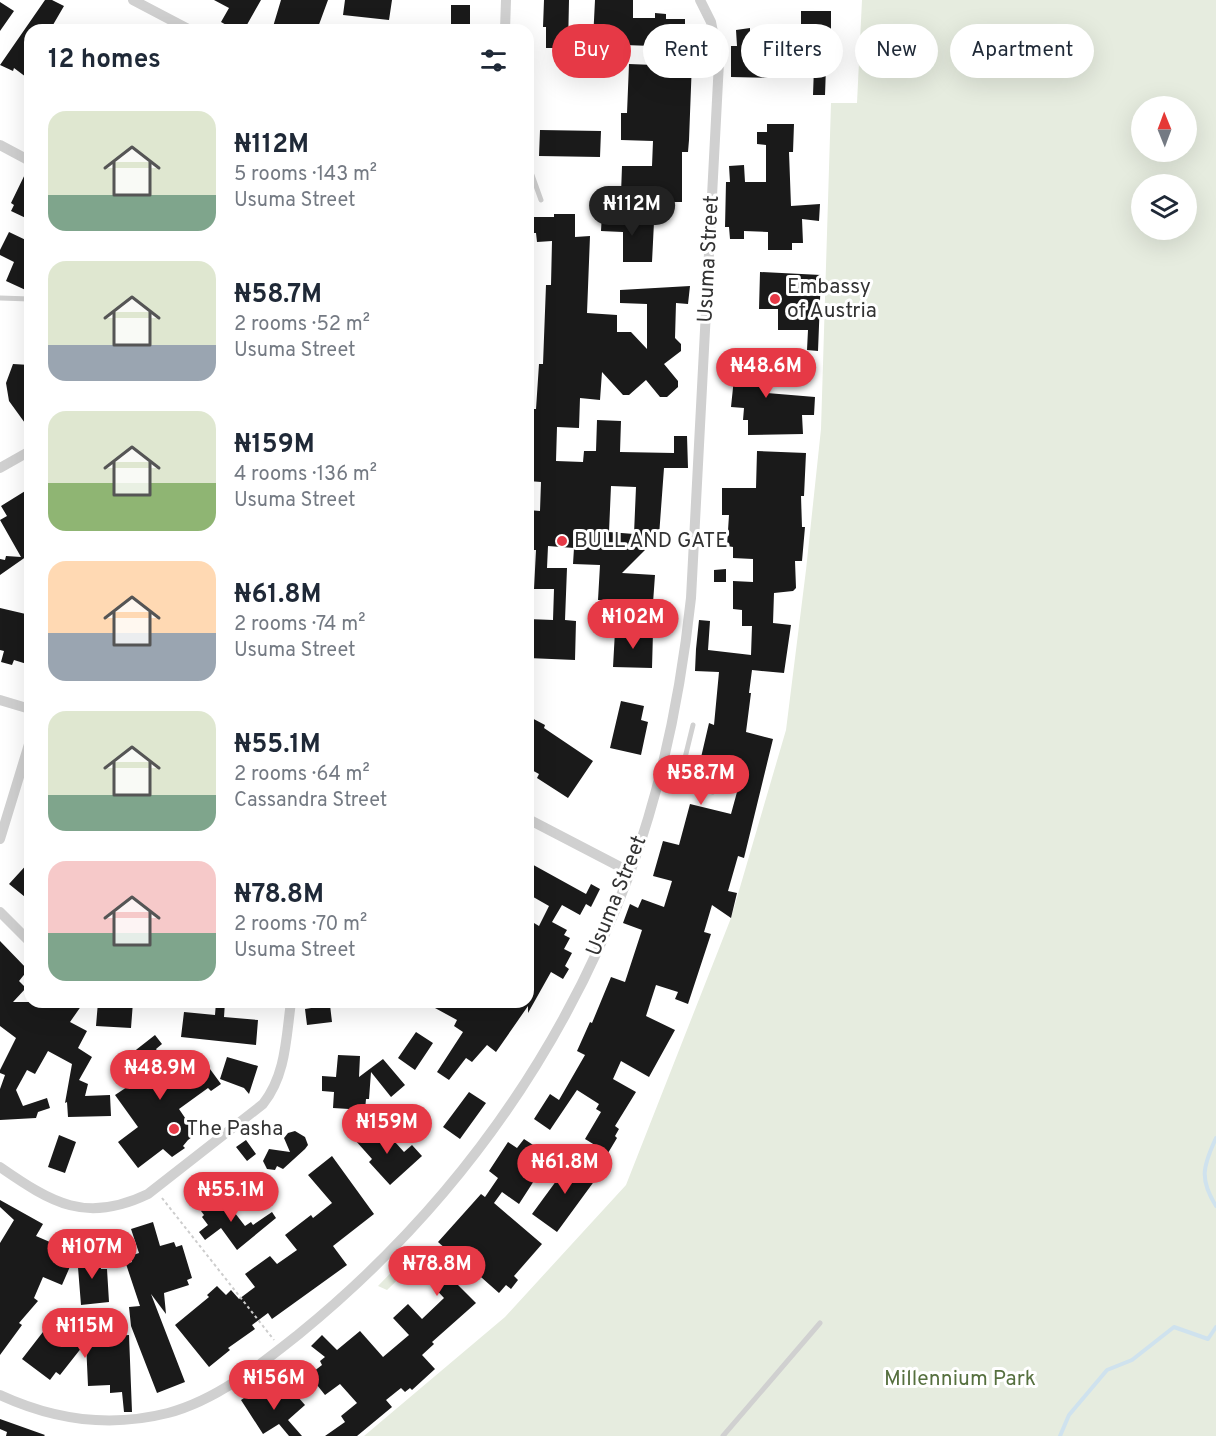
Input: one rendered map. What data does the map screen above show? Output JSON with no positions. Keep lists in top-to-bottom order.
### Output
{
  "streets": {
    "street": ["Usuma Street"]
  },
  "parks": ["Millennium Park"],
  "places": ["Embassy of Austria", "BULL AND GATE", "The Pasha"],
  "north": "top",
  "page": {
    "chip": [
      "Buy",
      "Rent",
      "Filters",
      "New",
      "Apartment"
    ],
    "heading": "12 homes",
    "list": [
      {
        "name": "₦112M",
        "note": "5 rooms · 143 m² · Usuma Street"
      },
      {
        "name": "₦58.7M",
        "note": "2 rooms · 52 m² · Usuma Street"
      },
      {
        "name": "₦159M",
        "note": "4 rooms · 136 m² · Usuma Street"
      },
      {
        "name": "₦61.8M",
        "note": "2 rooms · 74 m² · Usuma Street"
      },
      {
        "name": "₦55.1M",
        "note": "2 rooms · 64 m² · Cassandra Street"
      },
      {
        "name": "₦78.8M",
        "note": "2 rooms · 70 m² · Usuma Street"
      }
    ],
    "price": [
      "₦112M",
      "₦48.6M",
      "₦102M",
      "₦58.7M",
      "₦48.9M",
      "₦159M",
      "₦61.8M",
      "₦55.1M",
      "₦107M",
      "₦78.8M",
      "₦115M",
      "₦156M"
    ]
  }
}
